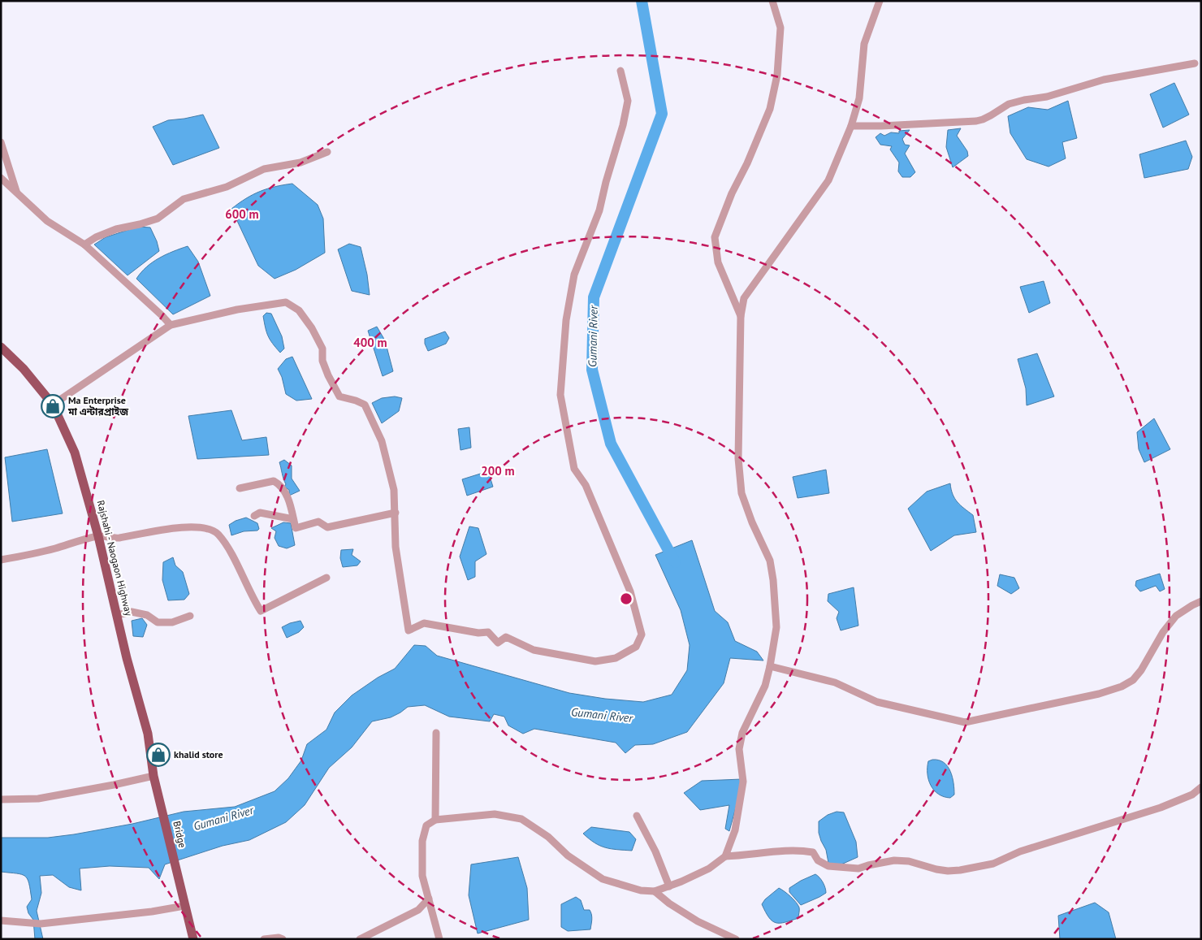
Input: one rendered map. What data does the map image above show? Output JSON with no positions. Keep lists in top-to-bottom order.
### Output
{
  "streets": {
    "main road": ["Rajshahi - Naogaon Highway", "Bridge"]
  },
  "crossings": [
    ["Rajshahi - Naogaon Highway", "Bridge"]
  ],
  "water": ["Gumani River"],
  "places": {
    "shop": ["Ma Enterprise মা এন্টারপ্রাইজ", "khalid store"]
  },
  "rings": ["600 m", "400 m", "200 m"]
}
